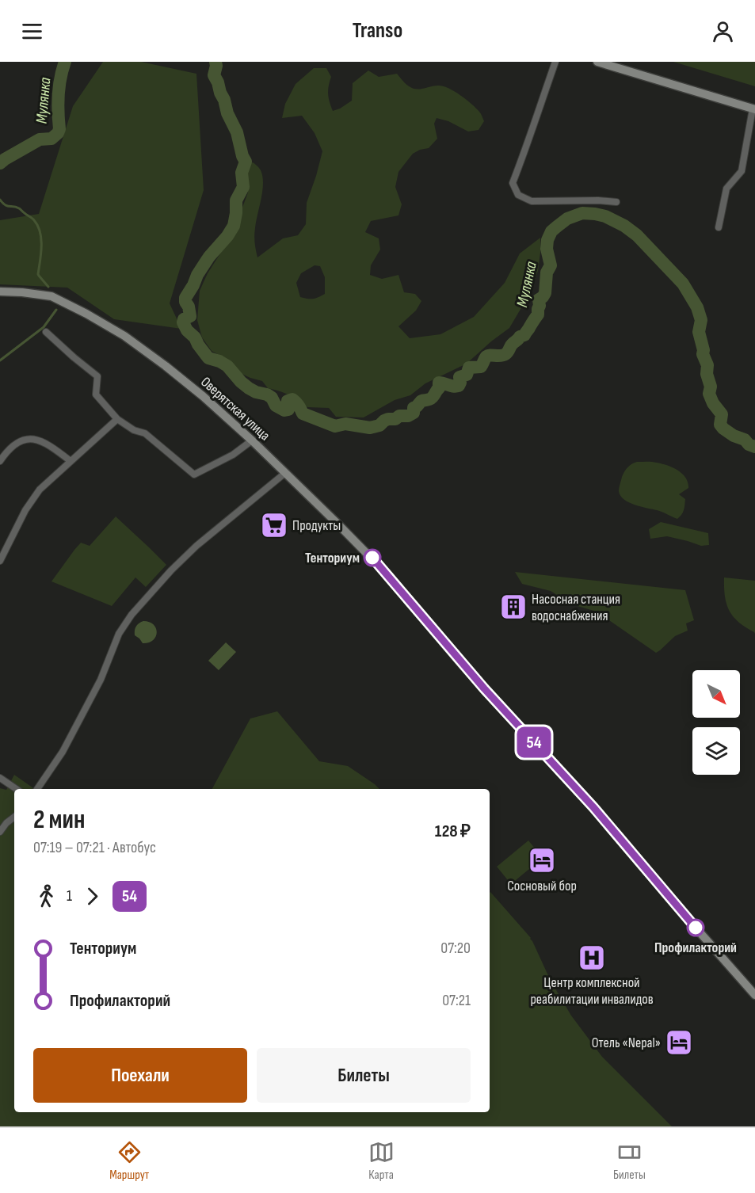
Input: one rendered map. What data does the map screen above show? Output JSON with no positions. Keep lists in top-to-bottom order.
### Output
{
  "streets": {
    "main road": ["Оверятская улица"]
  },
  "water": ["Мулянка"],
  "places": {
    "supermarket": ["Пpoдукты"],
    "other": ["Тенториум", "Профилакторий"],
    "building": ["Насосная станция водоснабжения"],
    "hotel": ["Сосновый бор", "Отель «Nepal»"],
    "hospital": ["Центр комплексной реабилитации инвалидов"]
  },
  "lines": ["bus line 54"],
  "north": "bottom right",
  "page": {
    "header": "Transo",
    "on_map": "54",
    "heading": ["2 мин", "07:19 – 07:21 · Автобус", "128 ₽"],
    "legs": ["1", "54"],
    "list": [
      {
        "name": "Тенториум",
        "value": "07:20"
      },
      {
        "name": "Профилакторий",
        "value": "07:21"
      }
    ],
    "buttons": ["Поехали", "Билеты"],
    "tabs": ["Маршрут", "Карта", "Билеты"]
  }
}
